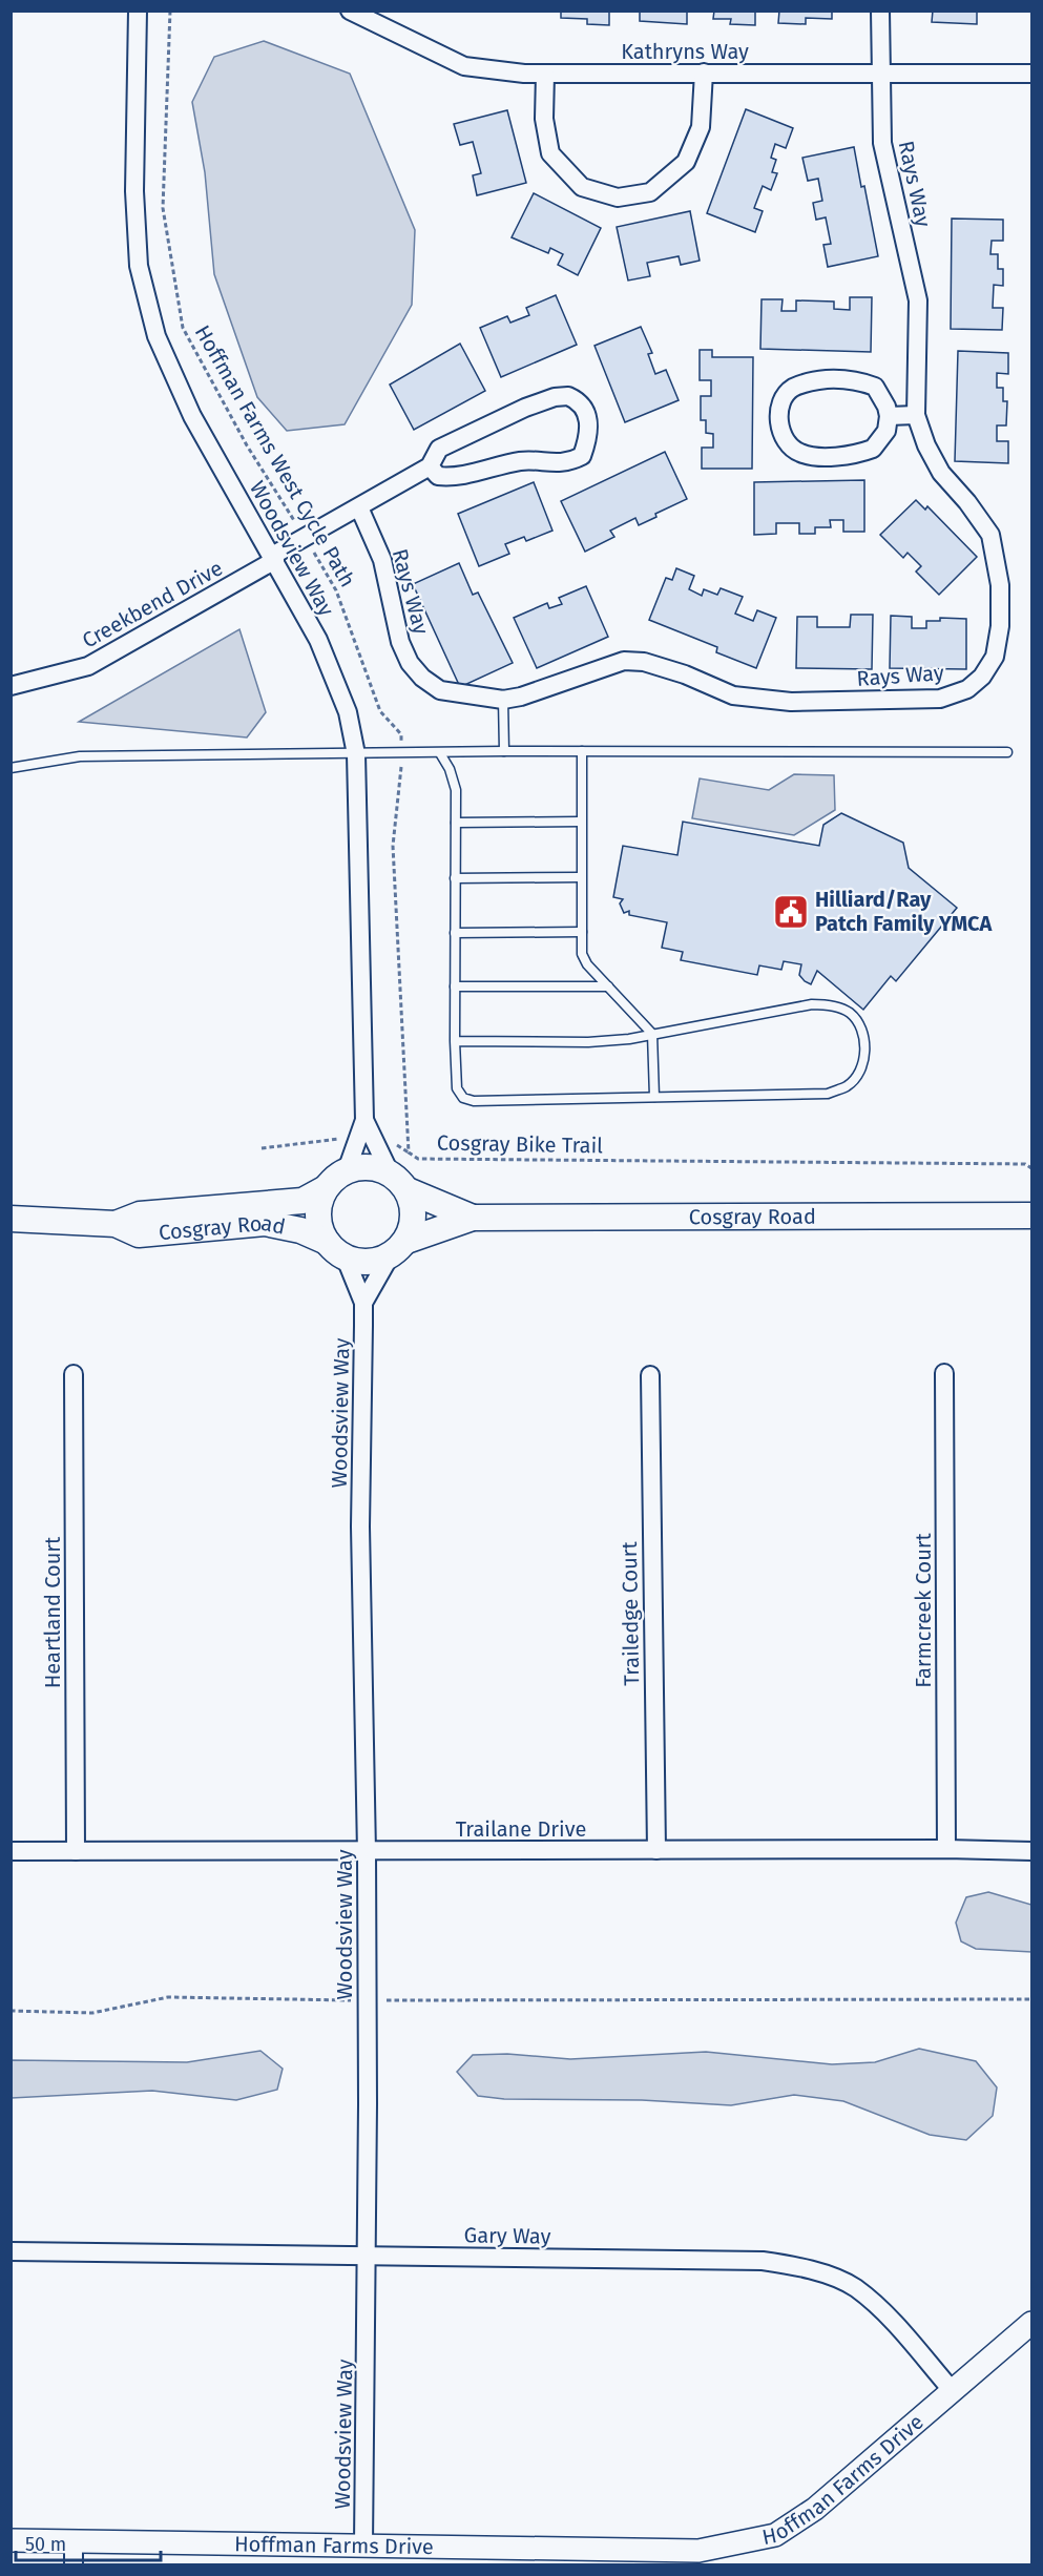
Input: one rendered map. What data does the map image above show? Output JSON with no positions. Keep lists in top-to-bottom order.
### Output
{
  "streets": {
    "main road": ["Cosgray Road"],
    "street": [
      "Kathryns Way",
      "Rays Way",
      "Woodsview Way",
      "Creekbend Drive",
      "Farmcreek Court",
      "Heartland Court",
      "Trailedge Court",
      "Trailane Drive",
      "Gary Way",
      "Hoffman Farms Drive"
    ],
    "path": ["Hoffman Farms West Cycle Path", "Cosgray Bike Trail"]
  },
  "crossings": [
    ["Kathryns Way", "Rays Way"],
    ["Rays Way", "Creekbend Drive"],
    ["Hoffman Farms West Cycle Path", "Creekbend Drive"],
    ["Hoffman Farms West Cycle Path", "Cosgray Bike Trail"],
    ["Woodsview Way", "Creekbend Drive"],
    ["Woodsview Way", "Cosgray Road"],
    ["Woodsview Way", "Trailane Drive"],
    ["Woodsview Way", "Gary Way"],
    ["Woodsview Way", "Hoffman Farms Drive"],
    ["Farmcreek Court", "Trailane Drive"],
    ["Heartland Court", "Trailane Drive"],
    ["Trailedge Court", "Trailane Drive"],
    ["Gary Way", "Hoffman Farms Drive"]
  ],
  "places": {
    "public building": ["Hilliard/Ray Patch Family YMCA"]
  },
  "scale_bar": "50 m"
}
